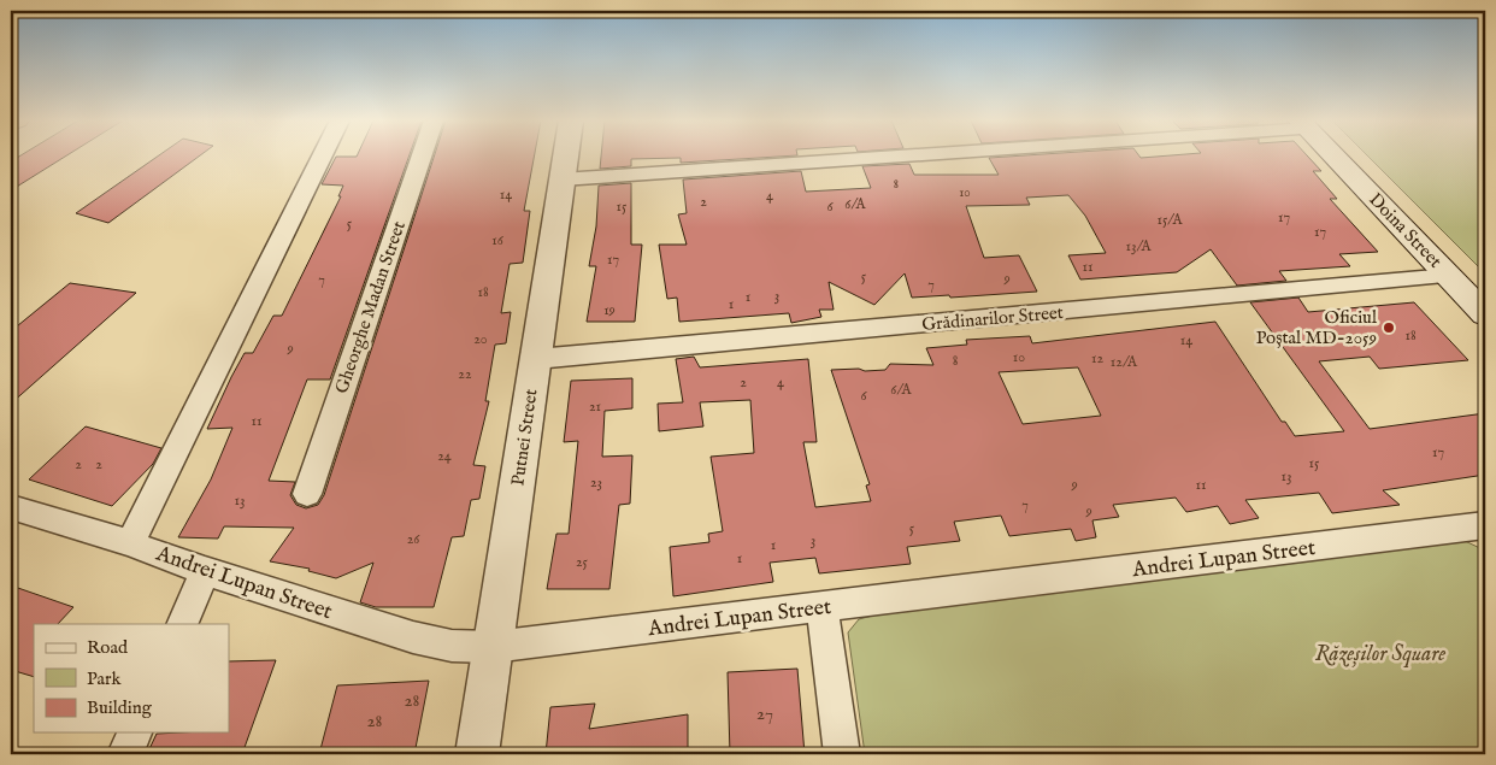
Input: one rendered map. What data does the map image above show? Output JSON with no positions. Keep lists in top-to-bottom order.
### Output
{
  "streets": {
    "main road": ["Doina Street"],
    "street": [
      "Gheorghe Madan Street",
      "Grădinarilor Street",
      "Putnei Street",
      "Andrei Lupan Street"
    ]
  },
  "crossings": [
    ["Doina Street", "Grădinarilor Street"],
    ["Grădinarilor Street", "Putnei Street"],
    ["Putnei Street", "Andrei Lupan Street"]
  ],
  "parks": ["Răzeșilor Square"],
  "places": ["Oficiul Poștal MD-2059"],
  "house_numbers": [
    "8",
    "10",
    "14",
    "4",
    "2",
    "6/A",
    "15",
    "6",
    "17",
    "15/A",
    "5",
    "17",
    "16",
    "13/A",
    "17",
    "11",
    "5",
    "9",
    "7",
    "7",
    "18",
    "3",
    "1",
    "1",
    "19",
    "18",
    "20",
    "14",
    "9",
    "10",
    "12",
    "8",
    "12/A",
    "22",
    "2",
    "4",
    "6/A",
    "6",
    "21",
    "11",
    "17",
    "24",
    "15",
    "2",
    "2",
    "13",
    "23",
    "9",
    "11",
    "13",
    "7",
    "9",
    "5",
    "26",
    "3",
    "1",
    "1",
    "25",
    "28",
    "27",
    "28"
  ],
  "legend": ["Road", "Park", "Building"]
}
